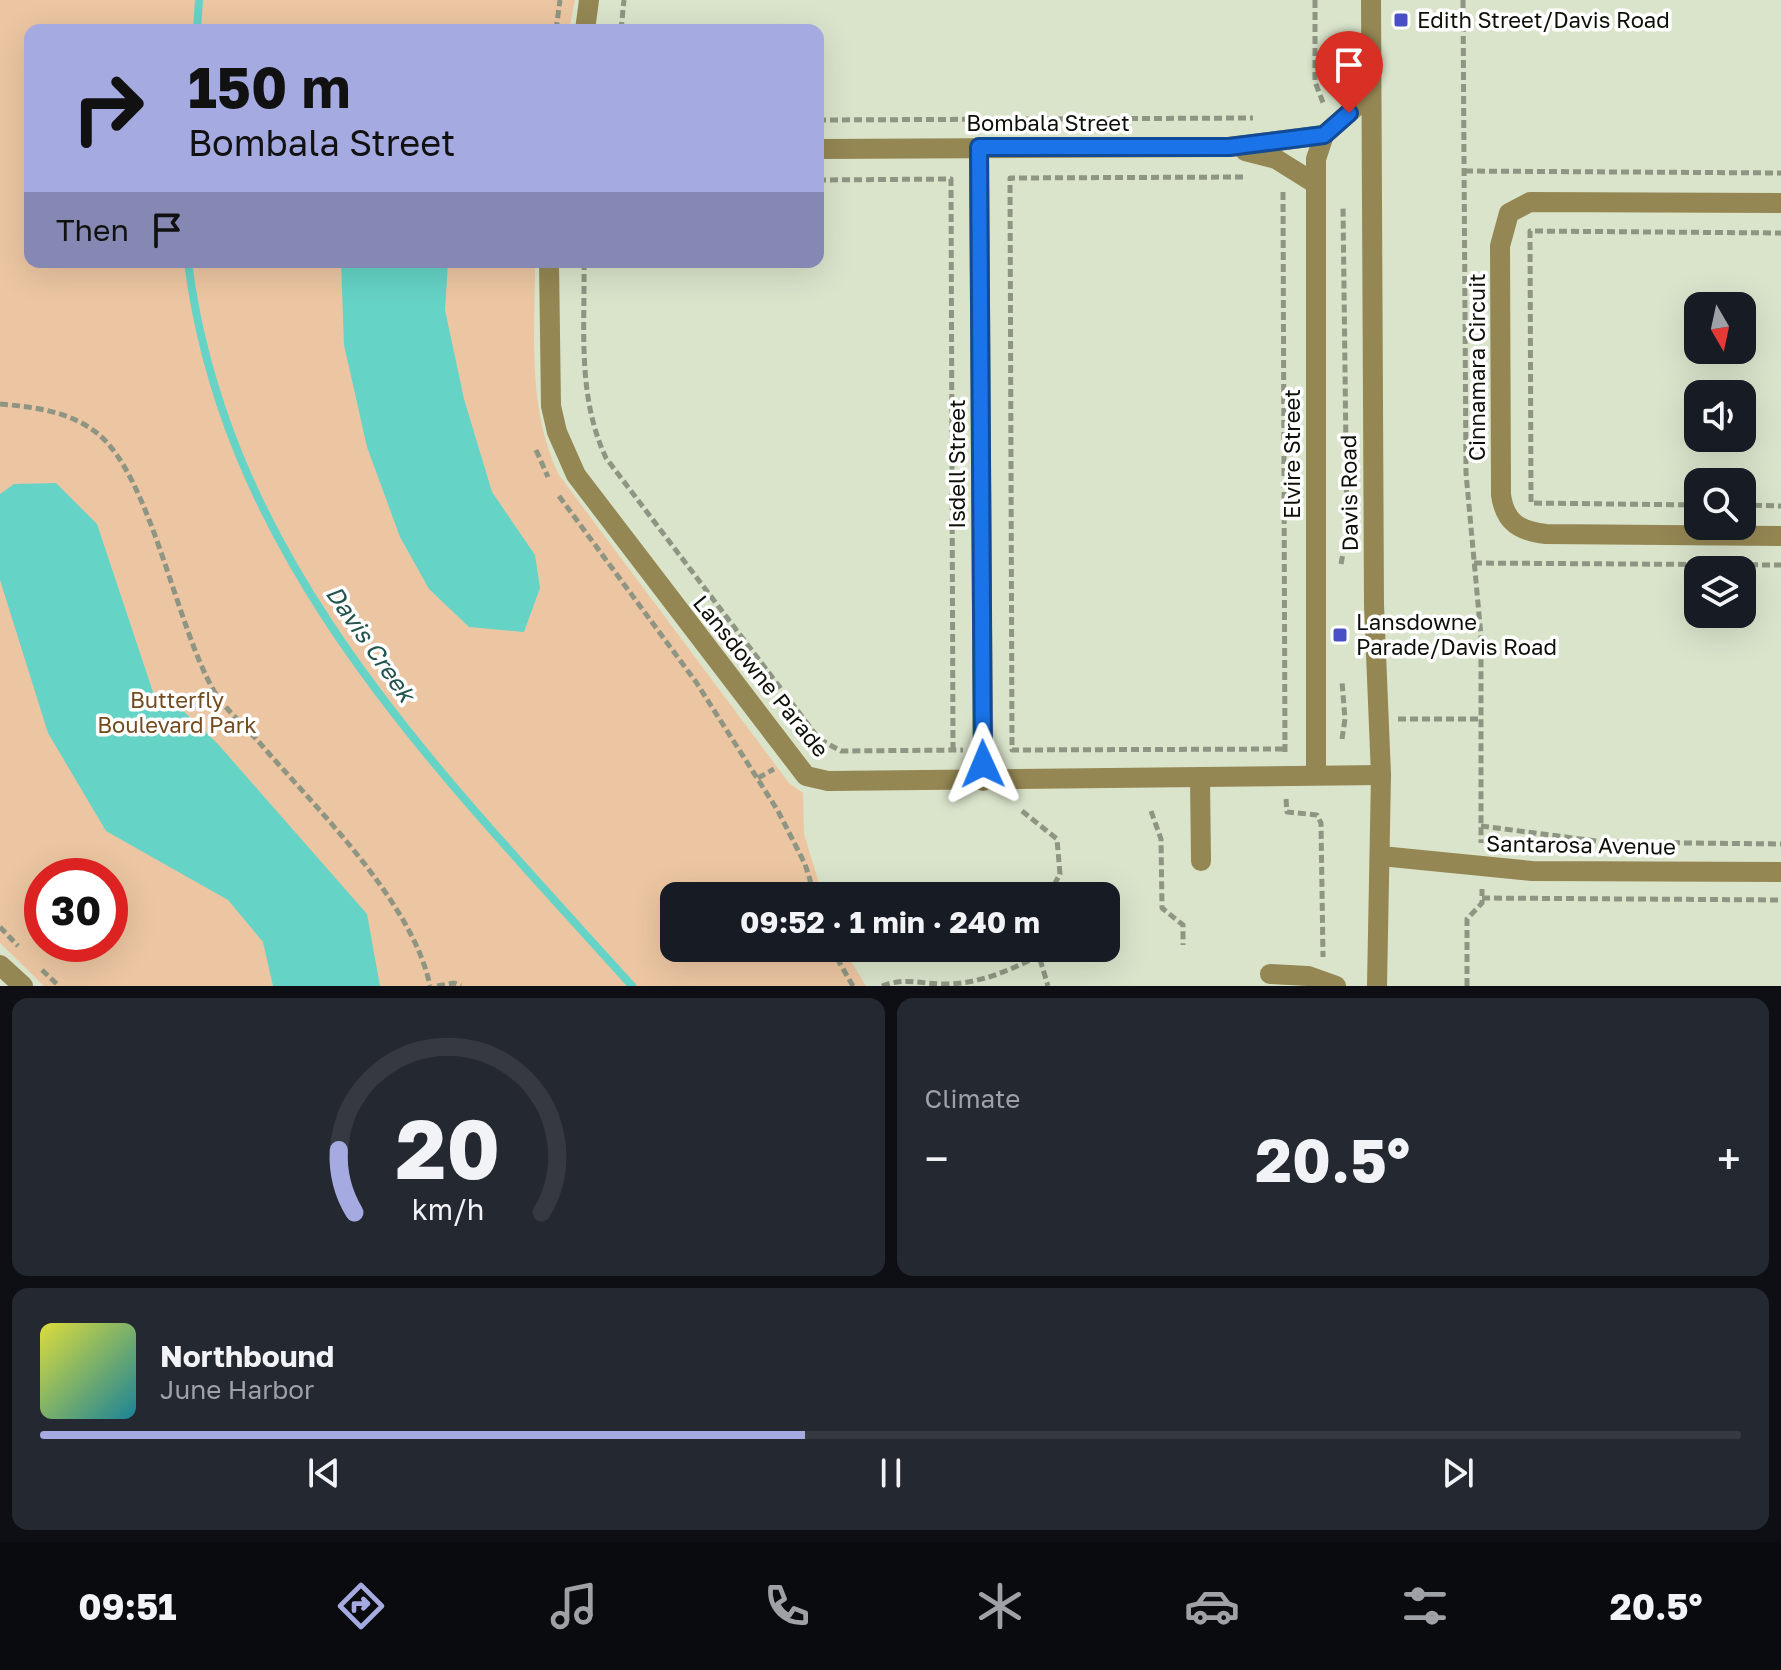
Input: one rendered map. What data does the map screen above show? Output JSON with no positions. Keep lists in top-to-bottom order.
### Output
{
  "streets": {
    "street": [
      "Bombala Street",
      "Cinnamara Circuit",
      "Elvire Street",
      "Isdell Street",
      "Davis Road",
      "Lansdowne Parade",
      "Santarosa Avenue"
    ]
  },
  "crossings": [
    ["Bombala Street", "Elvire Street"],
    ["Bombala Street", "Isdell Street"],
    ["Elvire Street", "Lansdowne Parade"],
    ["Isdell Street", "Lansdowne Parade"],
    ["Davis Road", "Lansdowne Parade"],
    ["Davis Road", "Santarosa Avenue"]
  ],
  "water": ["Davis Creek"],
  "parks": ["Butterfly Boulevard Park"],
  "places": {
    "transit": ["Edith Street/Davis Road", "Lansdowne Parade/Davis Road"]
  },
  "north": "bottom",
  "page": {
    "turn": ["150 m", "Bombala Street"],
    "then": "Then",
    "limit": "30",
    "trip": "09:52 · 1 min · 240 m",
    "tile": "Climate",
    "heat": ["−", "20.5°", "+"],
    "song": ["Northbound", "June Harbor"],
    "tabs": ["09:51", "20.5°"],
    "gauge": ["20", "km/h"]
  }
}
